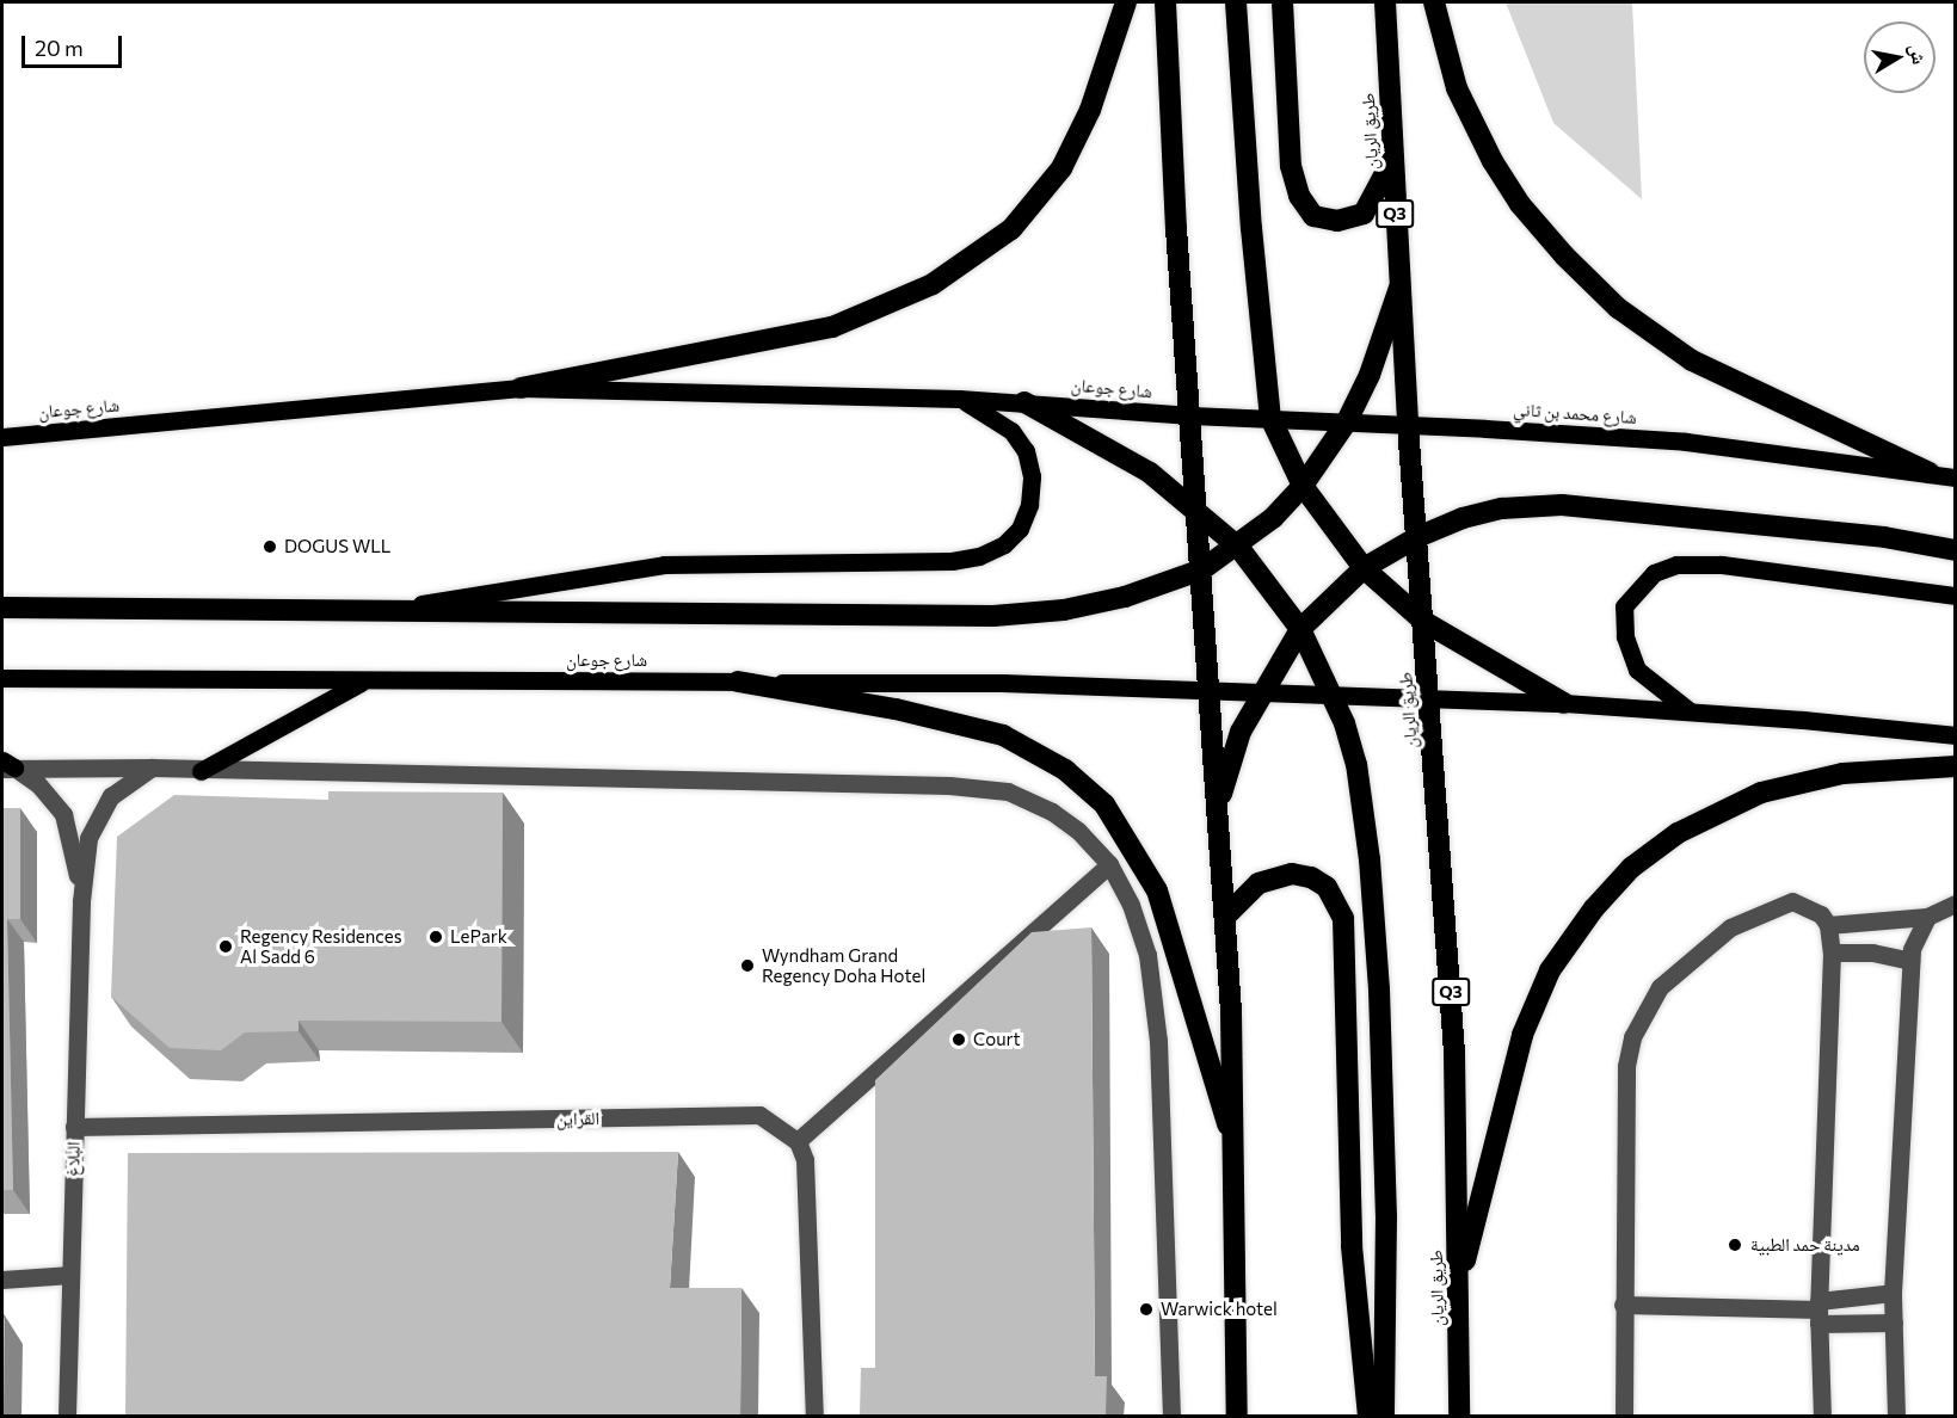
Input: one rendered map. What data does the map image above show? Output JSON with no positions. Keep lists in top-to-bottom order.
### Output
{
  "streets": {
    "highway": ["طريق الريان", "Q3"],
    "main road": ["شارع جوعان", "شارع محمد بن ثاني"],
    "street": ["القراين", "البلاغ"]
  },
  "crossings": [
    ["طريق الريان", "شارع محمد بن ثاني"],
    ["شارع جوعان", "شارع محمد بن ثاني"],
    ["القراين", "البلاغ"]
  ],
  "places": [
    "DOGUS WLL",
    "LePark",
    "Regency Residences Al Sadd 6",
    "Wyndham Grand Regency Doha Hotel",
    "Court",
    "مدينة حمد الطبية",
    "Warwick hotel"
  ],
  "scale_bar": "20 m",
  "north": "right"
}
